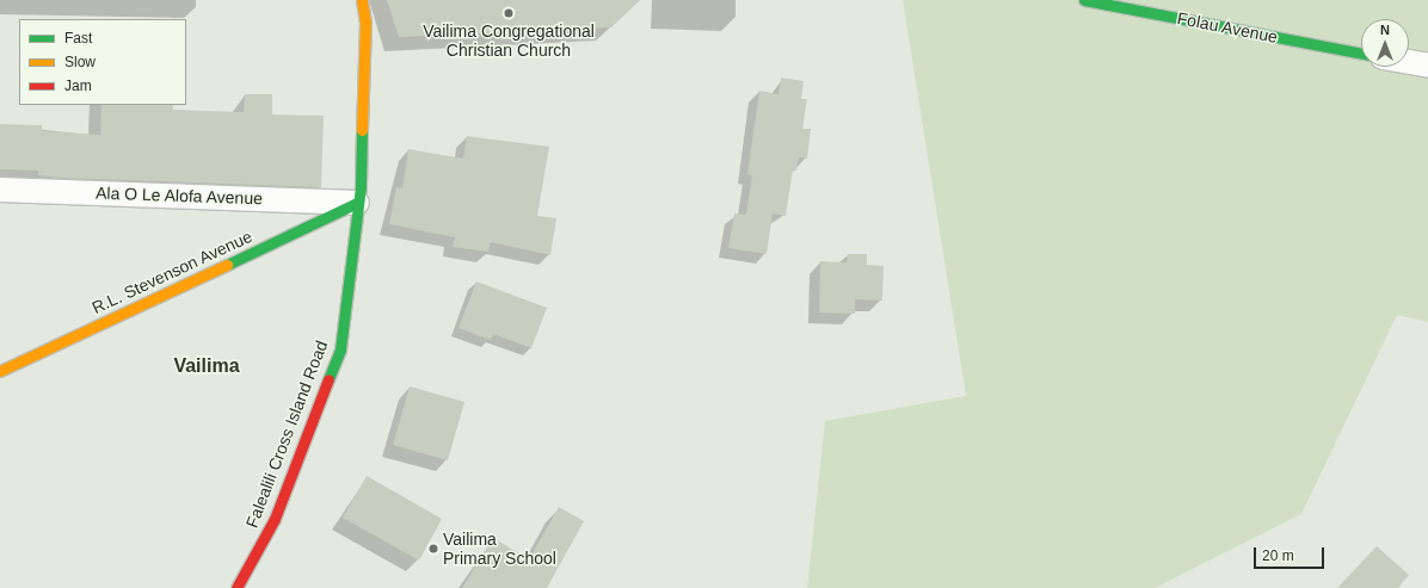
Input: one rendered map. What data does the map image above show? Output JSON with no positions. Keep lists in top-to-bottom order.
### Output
{
  "streets": {
    "street": [
      "Folau Avenue",
      "Ala O Le Alofa Avenue",
      "R.L. Stevenson Avenue",
      "Falealili Cross Island Road"
    ]
  },
  "crossings": [
    ["Ala O Le Alofa Avenue", "R.L. Stevenson Avenue"],
    ["Ala O Le Alofa Avenue", "Falealili Cross Island Road"],
    ["R.L. Stevenson Avenue", "Falealili Cross Island Road"]
  ],
  "districts": ["Vailima"],
  "places": ["Vailima Congregational Christian Church", "Vailima Primary School"],
  "legend": ["Fast", "Slow", "Jam"],
  "scale_bar": "20 m",
  "north": "top"
}
